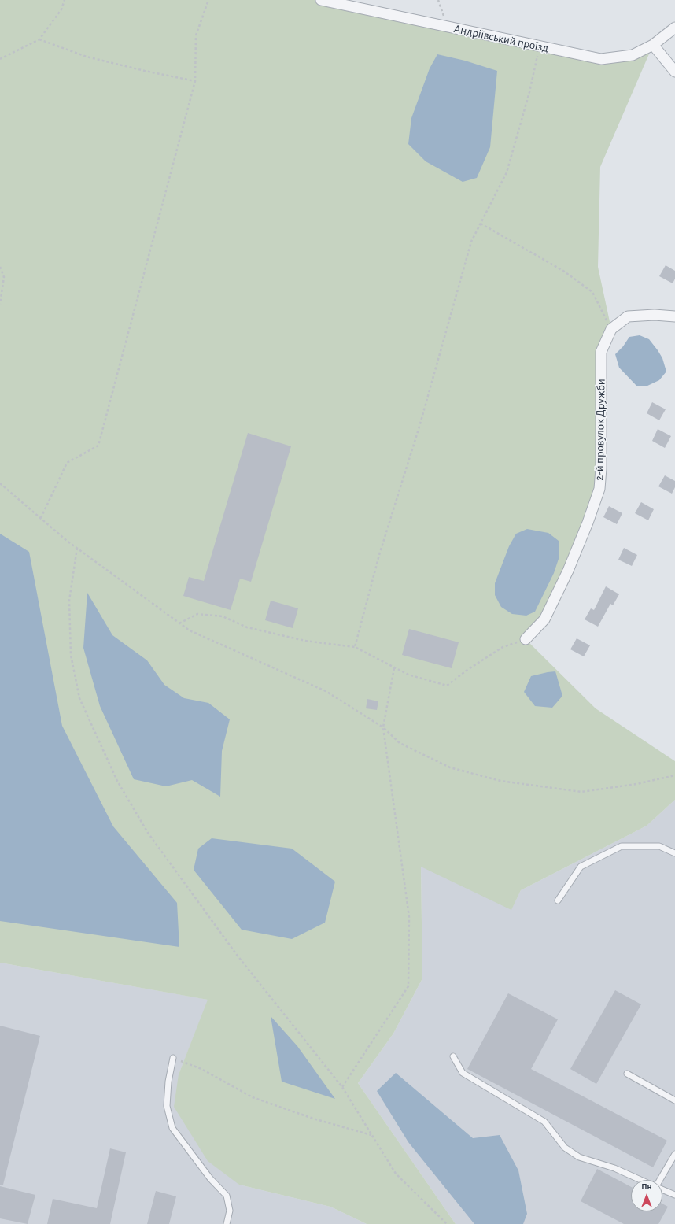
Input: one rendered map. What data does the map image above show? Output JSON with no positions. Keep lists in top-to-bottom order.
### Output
{
  "streets": {
    "street": ["Андріївський проїзд", "2-й провулок Дружби"]
  },
  "north": "top"
}
